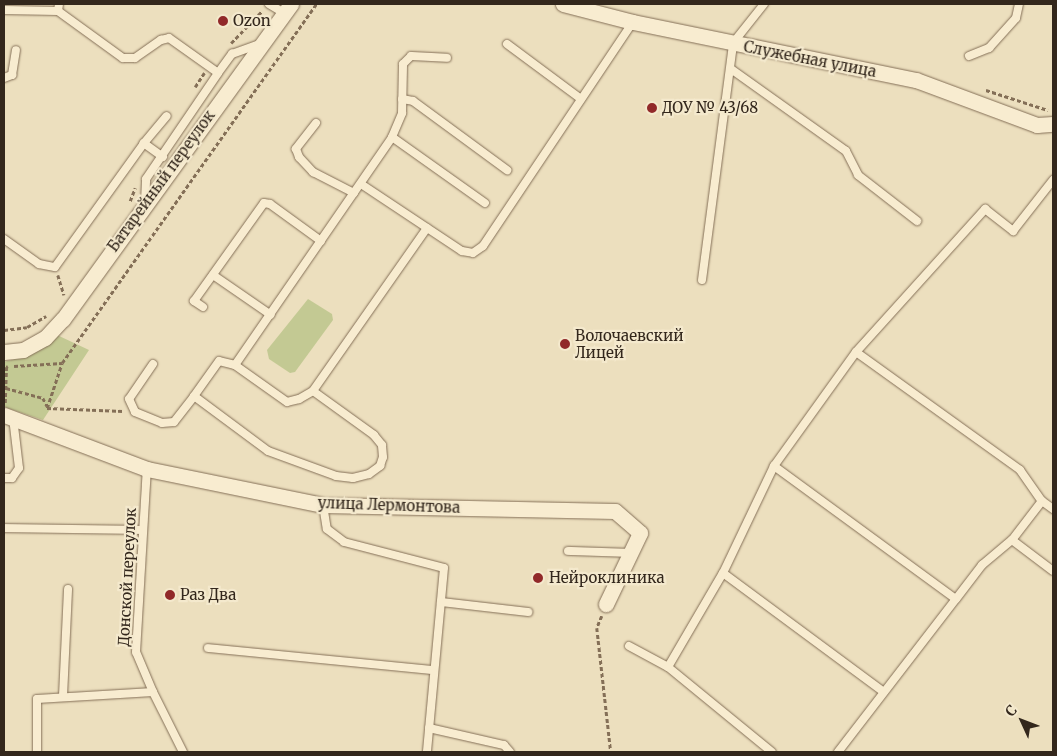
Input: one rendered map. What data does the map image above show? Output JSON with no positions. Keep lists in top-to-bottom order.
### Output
{
  "streets": {
    "street": ["Служебная улица", "Батарейный переулок", "улица Лермонтова"],
    "lane": ["Донской переулок"]
  },
  "crossings": [
    ["улица Лермонтова", "Донской переулок"]
  ],
  "places": [
    "Ozon",
    "ДОУ № 43/68",
    "Волочаевский Лицей",
    "Нейроклиника",
    "Раз Два"
  ],
  "north": "top left"
}
